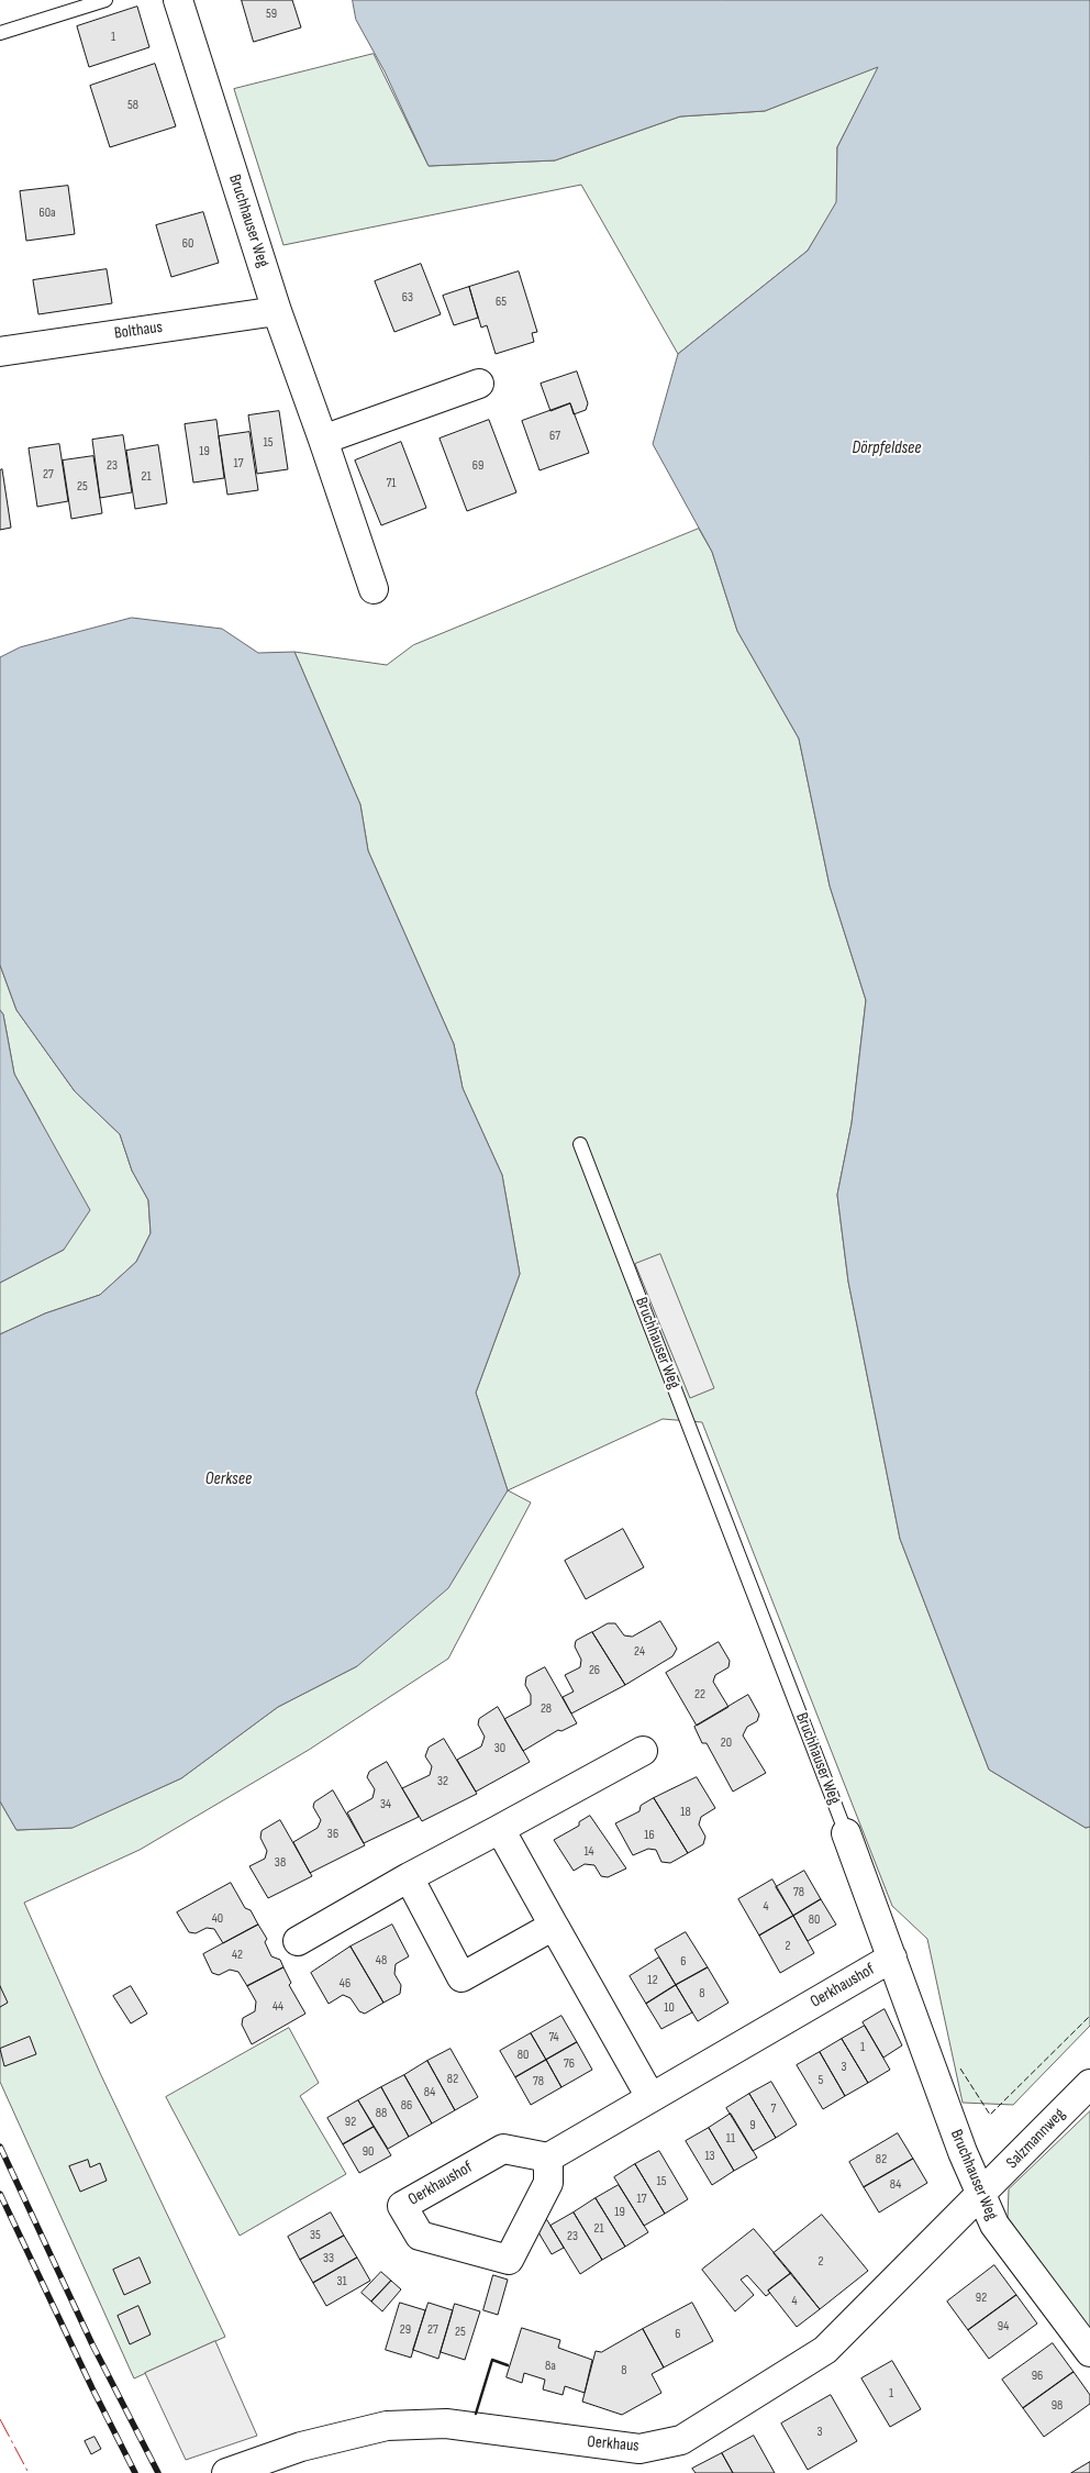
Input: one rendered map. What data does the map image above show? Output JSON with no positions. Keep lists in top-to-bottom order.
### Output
{
  "streets": {
    "street": [
      "Bruchhauser Weg",
      "Bolthaus",
      "Oerkhaushof",
      "Salzmannweg",
      "Oerkhaus"
    ]
  },
  "crossings": [
    ["Bruchhauser Weg", "Bolthaus"],
    ["Bruchhauser Weg", "Oerkhaushof"],
    ["Bruchhauser Weg", "Salzmannweg"],
    ["Bruchhauser Weg", "Oerkhaus"],
    ["Salzmannweg", "Oerkhaus"]
  ],
  "water": ["Dörpfeldsee", "Oerksee"],
  "house_numbers": [
    "59",
    "1",
    "58",
    "60a",
    "60",
    "63",
    "65",
    "67",
    "15",
    "19",
    "17",
    "23",
    "69",
    "27",
    "21",
    "71",
    "25",
    "24",
    "26",
    "22",
    "28",
    "20",
    "30",
    "32",
    "34",
    "18",
    "36",
    "16",
    "14",
    "38",
    "78",
    "4",
    "40",
    "80",
    "2",
    "42",
    "48",
    "6",
    "12",
    "46",
    "8",
    "44",
    "10",
    "74",
    "1",
    "80",
    "76",
    "3",
    "82",
    "5",
    "78",
    "84",
    "86",
    "7",
    "88",
    "92",
    "9",
    "11",
    "90",
    "13",
    "82",
    "15",
    "84",
    "17",
    "19",
    "21",
    "35",
    "23",
    "33",
    "2",
    "31",
    "92",
    "4",
    "94",
    "29",
    "27",
    "25",
    "6",
    "8a",
    "8",
    "96",
    "1",
    "98",
    "3"
  ]
}
